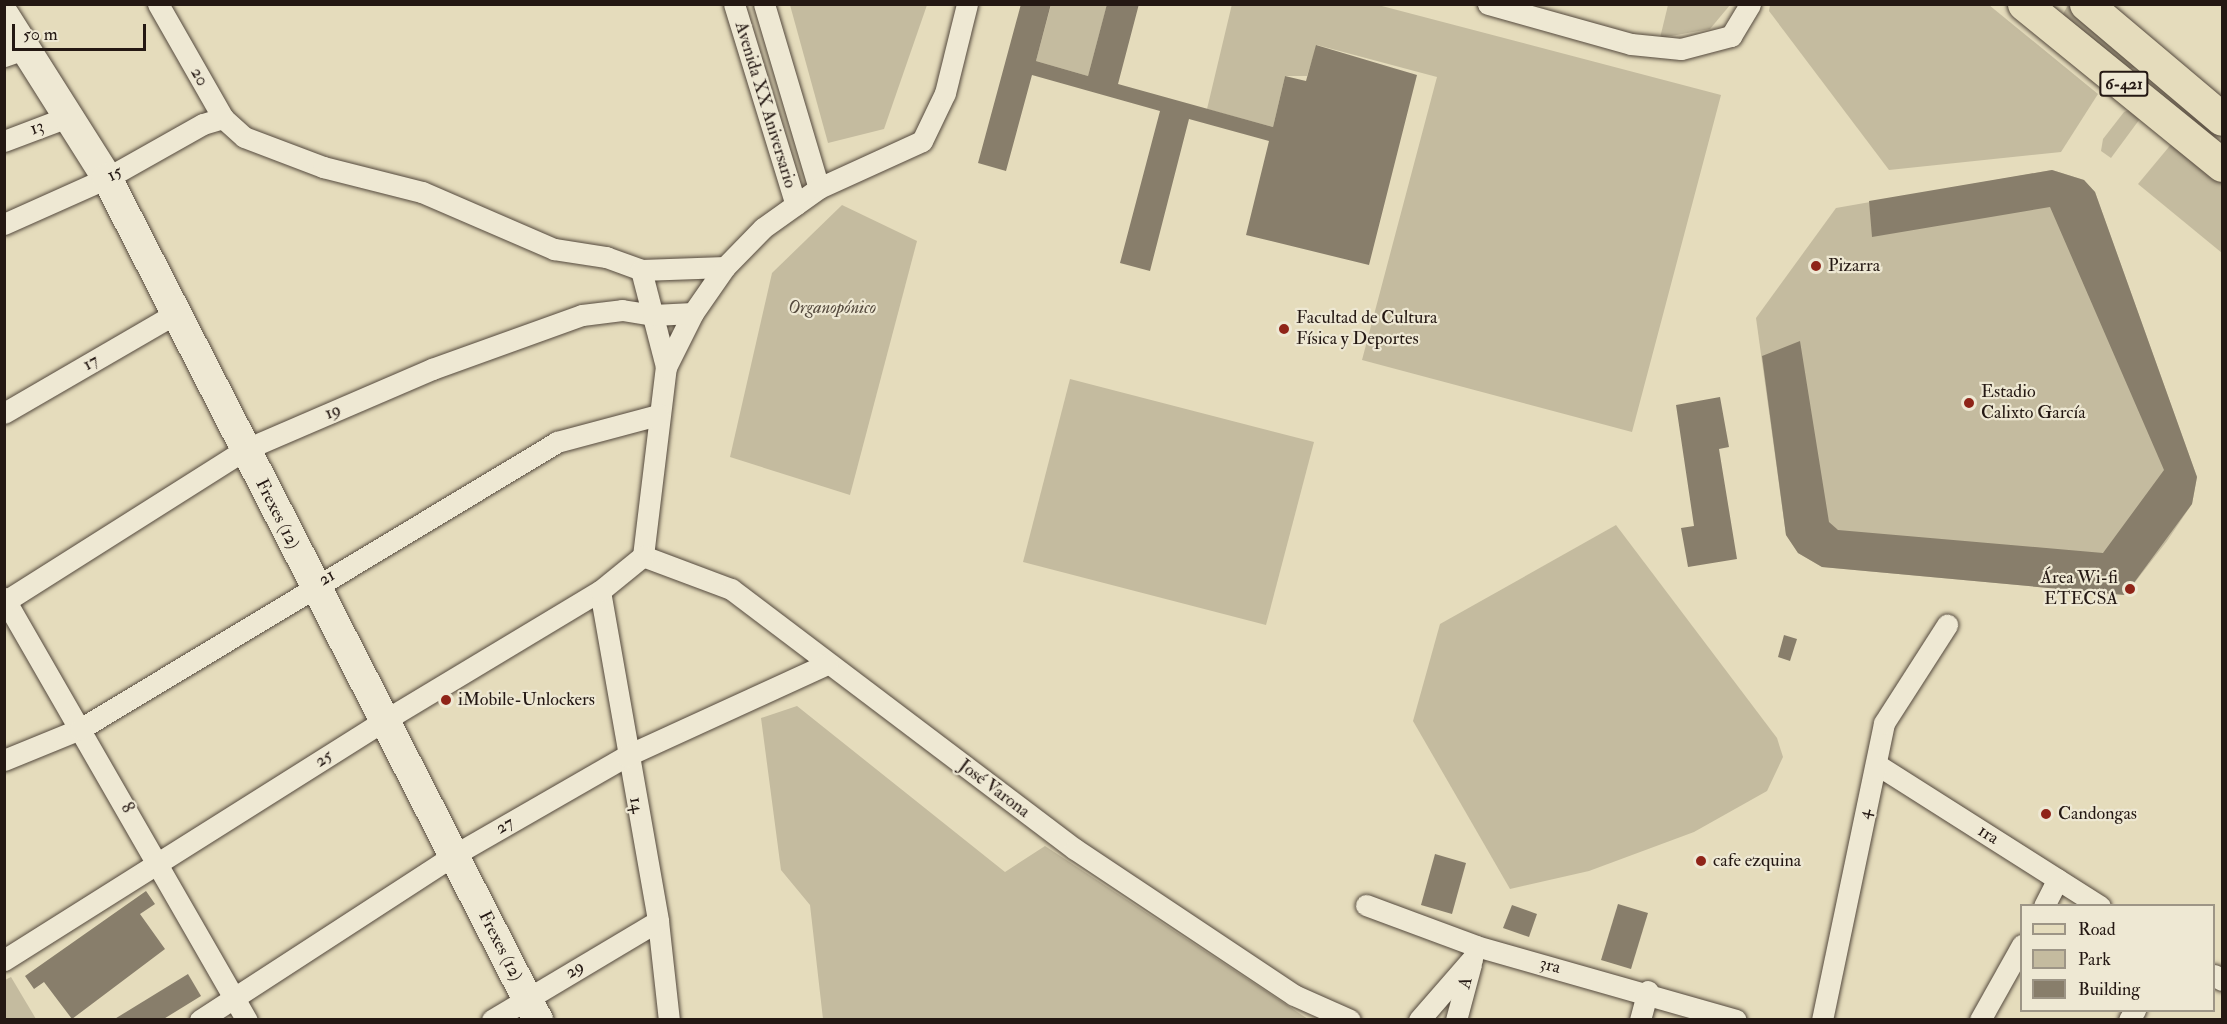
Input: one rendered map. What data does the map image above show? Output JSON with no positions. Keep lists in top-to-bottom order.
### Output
{
  "streets": {
    "main road": ["6-421", "Frexes (12)"],
    "street": [
      "20",
      "Avenida XX Aniversario",
      "13",
      "15",
      "17",
      "19",
      "21",
      "25",
      "José Varona",
      "14",
      "8",
      "4",
      "27",
      "1ra",
      "3ra",
      "29",
      "A"
    ]
  },
  "crossings": [
    ["20", "15"],
    ["13", "Frexes (12)"],
    ["15", "Frexes (12)"],
    ["17", "Frexes (12)"],
    ["19", "Frexes (12)"],
    ["19", "8"],
    ["Frexes (12)", "21"],
    ["Frexes (12)", "25"],
    ["Frexes (12)", "27"],
    ["Frexes (12)", "29"],
    ["21", "8"],
    ["25", "José Varona"],
    ["25", "14"],
    ["25", "8"],
    ["José Varona", "27"],
    ["14", "27"],
    ["14", "29"],
    ["8", "27"],
    ["4", "1ra"],
    ["3ra", "A"]
  ],
  "parks": ["Organopónico"],
  "places": [
    "Pizarra",
    "Facultad de Cultura Física y Deportes",
    "Estadio Calixto García",
    "Área Wi-fi ETECSA",
    "iMobile-Unlockers",
    "Candongas",
    "cafe ezquina"
  ],
  "legend": ["Road", "Park", "Building"],
  "scale_bar": "50 m"
}
